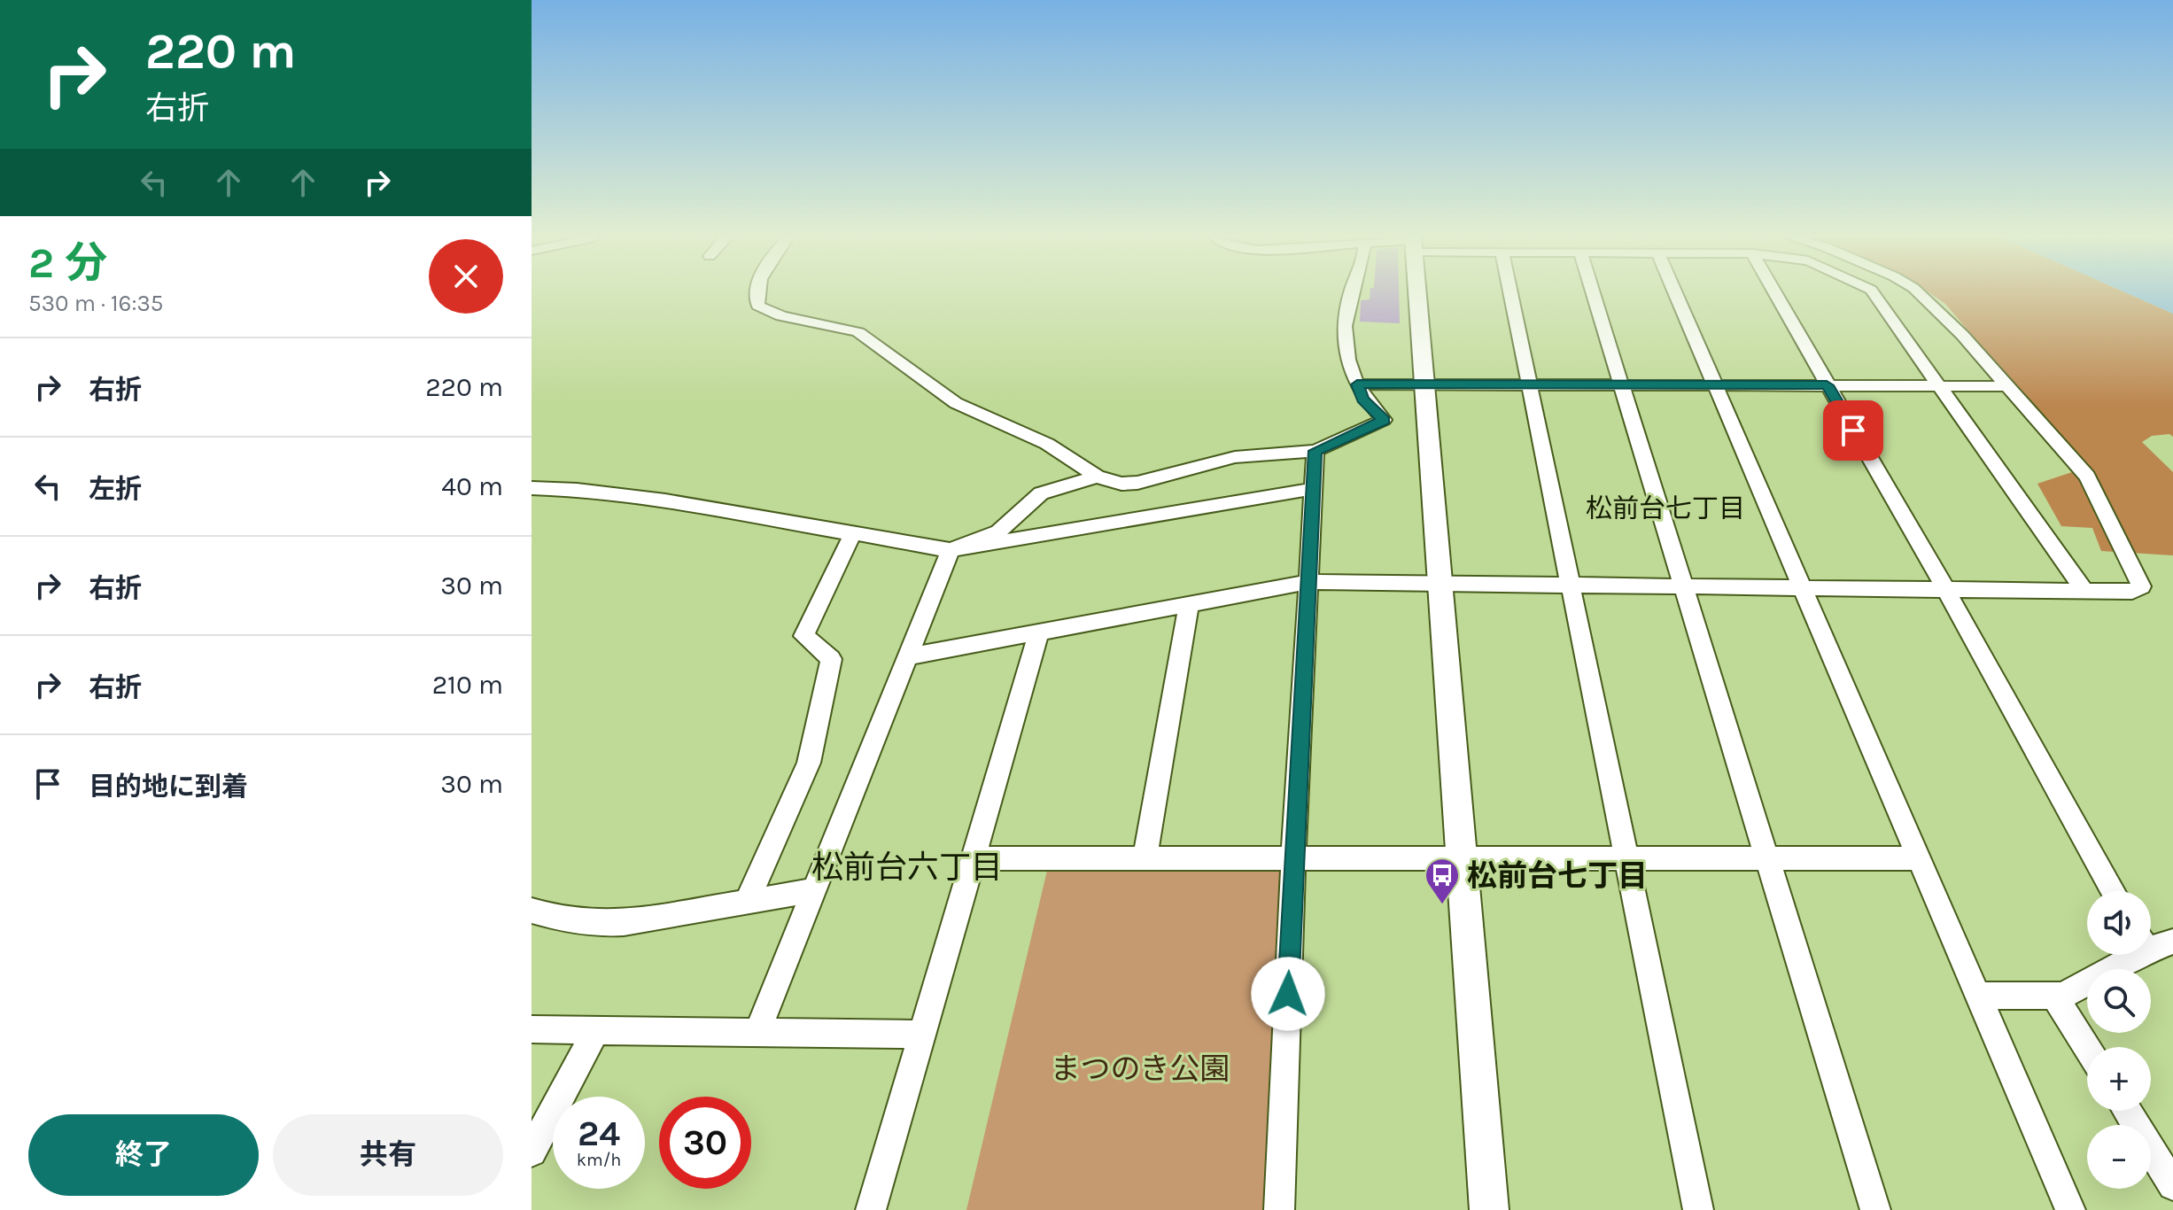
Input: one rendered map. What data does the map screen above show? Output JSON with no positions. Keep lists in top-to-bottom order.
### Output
{
  "districts": ["松前台七丁目", "松前台六丁目"],
  "parks": ["まつのき公園"],
  "places": {
    "bus stop": ["松前台七丁目"]
  },
  "page": {
    "turn": ["220 m", "右折"],
    "heading": ["2 分", "530 m · 16:35"],
    "list": [
      {
        "name": "右折",
        "value": "220 m"
      },
      {
        "name": "左折",
        "value": "40 m"
      },
      {
        "name": "右折",
        "value": "30 m"
      },
      {
        "name": "右折",
        "value": "210 m"
      },
      {
        "name": "目的地に到着",
        "value": "30 m"
      }
    ],
    "map_buttons": ["+", "−"],
    "speed": "24 km/h",
    "limit": "30",
    "buttons": ["終了", "共有"]
  }
}
